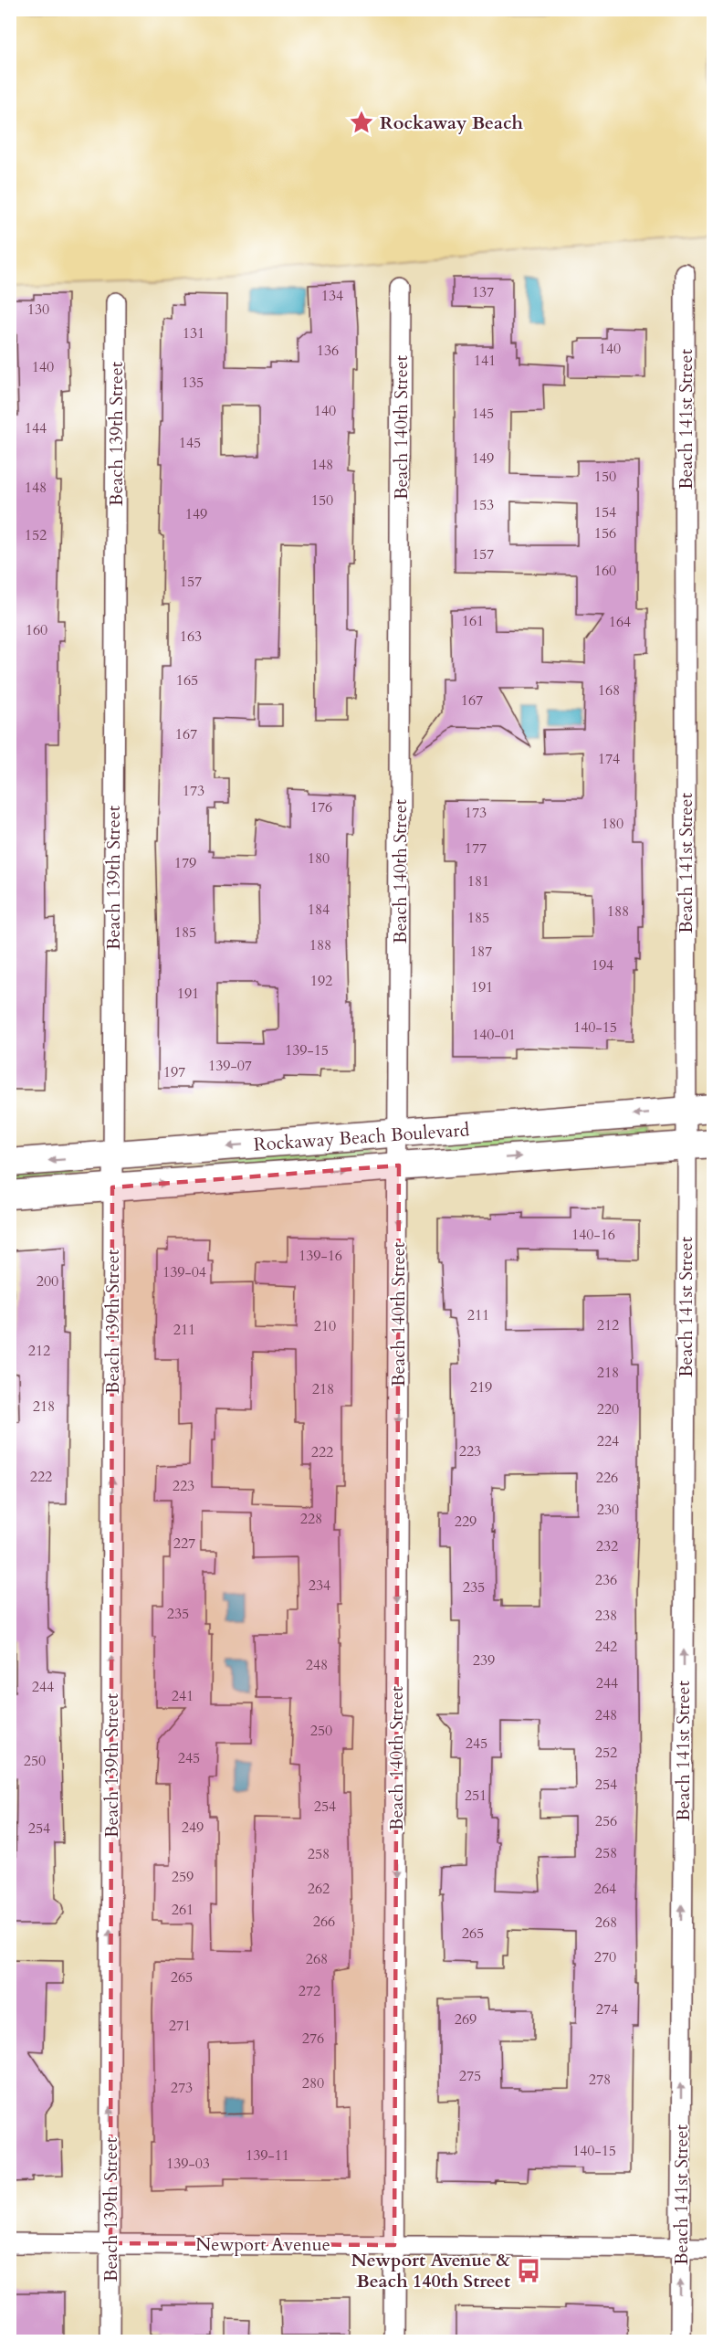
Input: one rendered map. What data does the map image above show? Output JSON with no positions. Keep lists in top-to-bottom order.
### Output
{
  "streets": {
    "street": [
      "Beach 141st Street",
      "Beach 140th Street",
      "Beach 139th Street",
      "Rockaway Beach Boulevard",
      "Newport Avenue"
    ]
  },
  "crossings": [
    ["Beach 141st Street", "Rockaway Beach Boulevard"],
    ["Beach 141st Street", "Newport Avenue"],
    ["Beach 140th Street", "Rockaway Beach Boulevard"],
    ["Beach 140th Street", "Newport Avenue"],
    ["Beach 139th Street", "Rockaway Beach Boulevard"],
    ["Beach 139th Street", "Newport Avenue"]
  ],
  "one_way": ["Beach 141st Street", "Beach 140th Street", "Beach 139th Street"],
  "places": {
    "place": ["Rockaway Beach"],
    "bus stop": ["Newport Avenue & Beach 140th Street"]
  },
  "house_numbers": [
    "137",
    "134",
    "130",
    "131",
    "140",
    "136",
    "141",
    "140",
    "135",
    "140",
    "145",
    "144",
    "145",
    "149",
    "148",
    "150",
    "148",
    "150",
    "153",
    "154",
    "149",
    "156",
    "152",
    "157",
    "160",
    "157",
    "161",
    "164",
    "160",
    "163",
    "165",
    "168",
    "167",
    "167",
    "174",
    "173",
    "176",
    "173",
    "180",
    "177",
    "180",
    "179",
    "181",
    "184",
    "188",
    "185",
    "185",
    "188",
    "187",
    "194",
    "192",
    "191",
    "191",
    "140-15",
    "140-01",
    "139-15",
    "139-07",
    "197",
    "140-16",
    "139-16",
    "139-04",
    "200",
    "211",
    "212",
    "210",
    "211",
    "212",
    "218",
    "219",
    "218",
    "218",
    "220",
    "224",
    "223",
    "222",
    "222",
    "226",
    "223",
    "230",
    "228",
    "229",
    "227",
    "232",
    "236",
    "234",
    "235",
    "235",
    "238",
    "242",
    "239",
    "248",
    "244",
    "244",
    "241",
    "248",
    "250",
    "245",
    "252",
    "245",
    "250",
    "254",
    "251",
    "254",
    "256",
    "249",
    "254",
    "258",
    "258",
    "259",
    "262",
    "264",
    "261",
    "266",
    "268",
    "265",
    "270",
    "268",
    "265",
    "272",
    "274",
    "269",
    "271",
    "276",
    "275",
    "278",
    "280",
    "273",
    "140-15",
    "139-11",
    "139-03"
  ]
}
